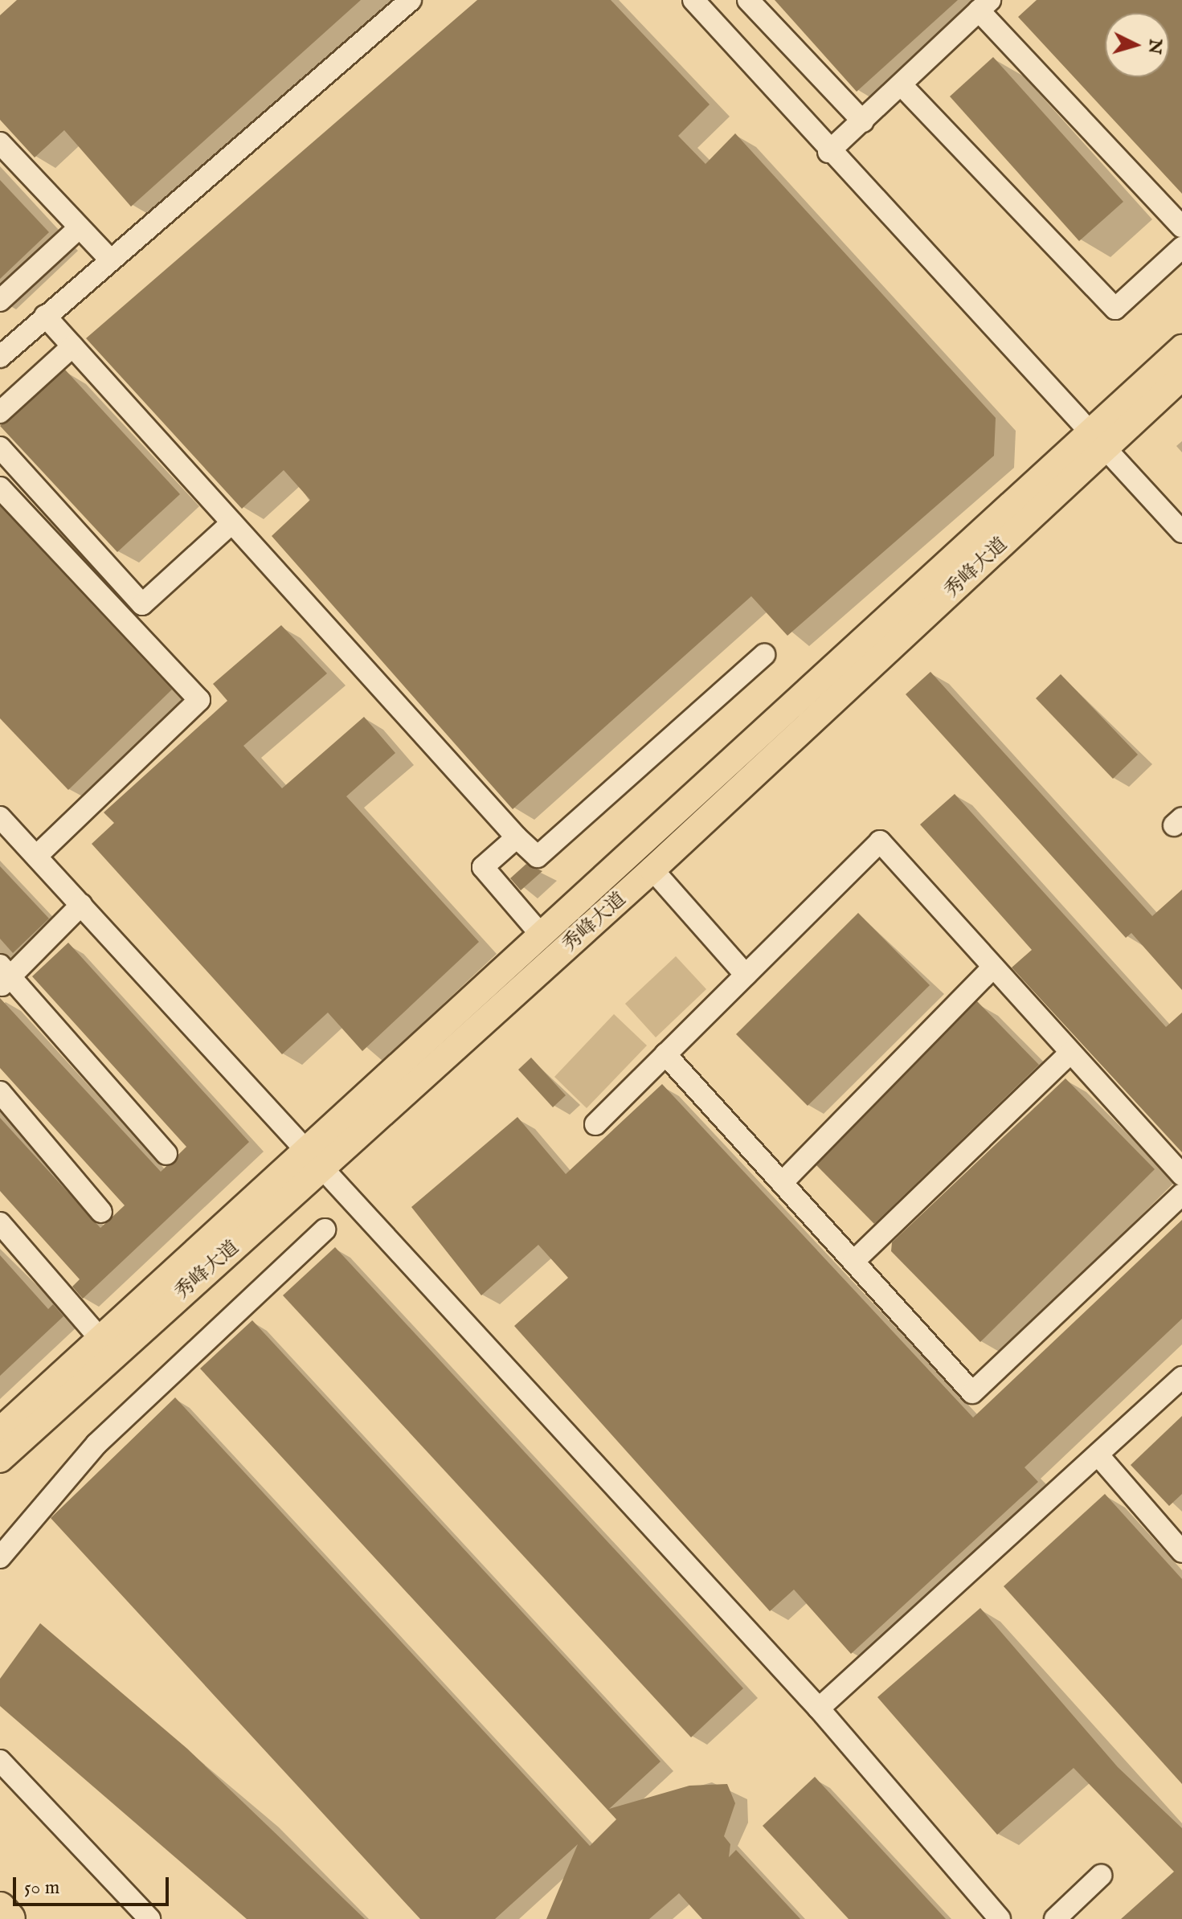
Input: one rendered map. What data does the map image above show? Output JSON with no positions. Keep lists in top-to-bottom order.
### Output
{
  "streets": {
    "main road": ["秀峰大道"]
  },
  "scale_bar": "50 m",
  "north": "right"
}
